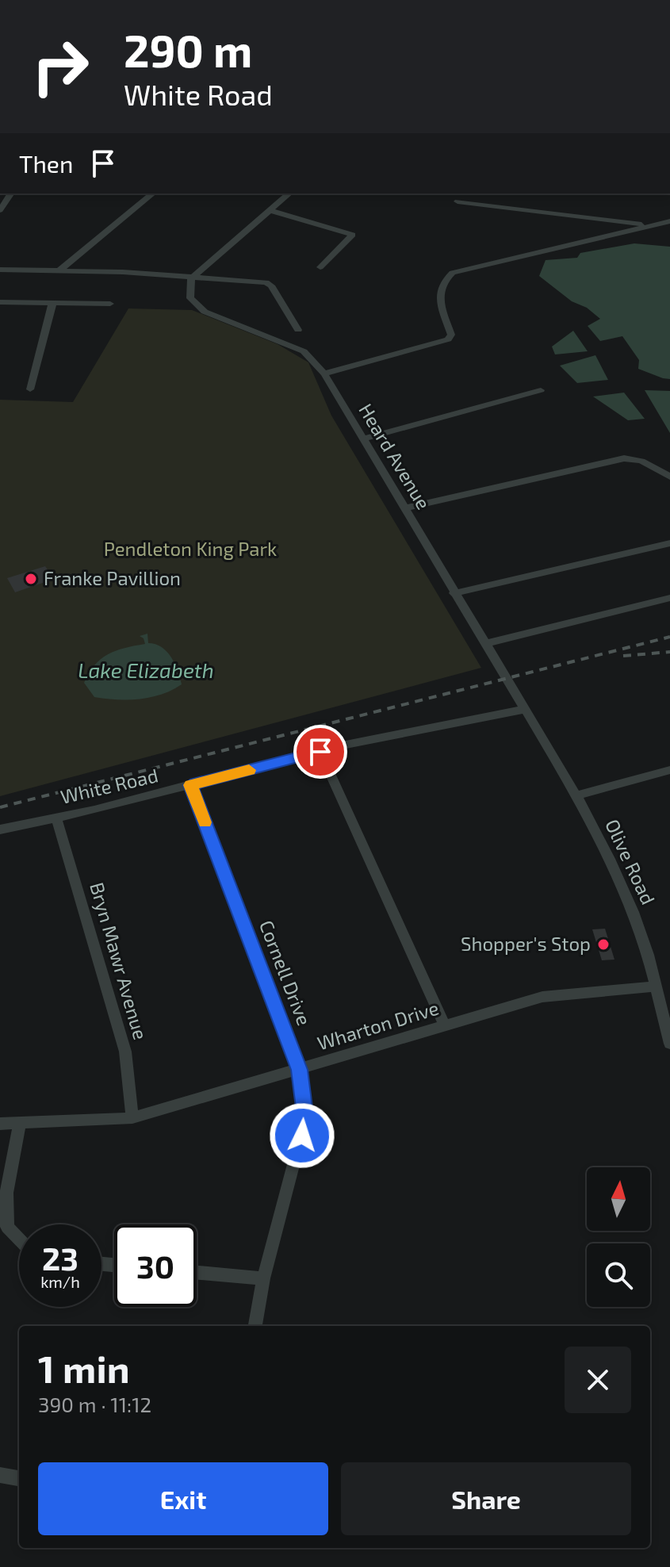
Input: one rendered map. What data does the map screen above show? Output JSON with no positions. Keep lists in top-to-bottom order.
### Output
{
  "streets": {
    "street": [
      "Heard Avenue",
      "White Road",
      "Olive Road",
      "Bryn Mawr Avenue",
      "Cornell Drive",
      "Wharton Drive"
    ]
  },
  "crossings": [
    ["Heard Avenue", "White Road"],
    ["Heard Avenue", "Olive Road"],
    ["White Road", "Olive Road"],
    ["White Road", "Bryn Mawr Avenue"],
    ["White Road", "Cornell Drive"],
    ["Olive Road", "Wharton Drive"],
    ["Bryn Mawr Avenue", "Wharton Drive"],
    ["Cornell Drive", "Wharton Drive"]
  ],
  "water": ["Lake Elizabeth"],
  "parks": ["Pendleton King Park"],
  "places": ["Franke Pavillion", "Shopper's Stop"],
  "north": "top",
  "page": {
    "turn": ["290 m", "White Road"],
    "then": "Then",
    "speed": "23 km/h",
    "limit": "30",
    "heading": ["1 min", "390 m · 11:12"],
    "buttons": ["Exit", "Share"]
  }
}
